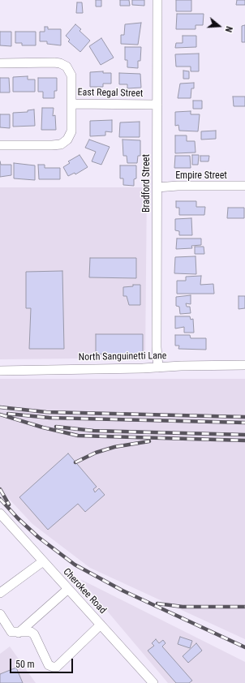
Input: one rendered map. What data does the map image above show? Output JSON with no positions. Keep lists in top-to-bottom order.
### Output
{
  "streets": {
    "street": [
      "East Regal Street",
      "Empire Street",
      "Bradford Street",
      "North Sanguinetti Lane",
      "Cherokee Road"
    ]
  },
  "crossings": [
    ["East Regal Street", "Bradford Street"],
    ["Empire Street", "Bradford Street"],
    ["Bradford Street", "North Sanguinetti Lane"]
  ],
  "scale_bar": "50 m",
  "north": "right"
}
